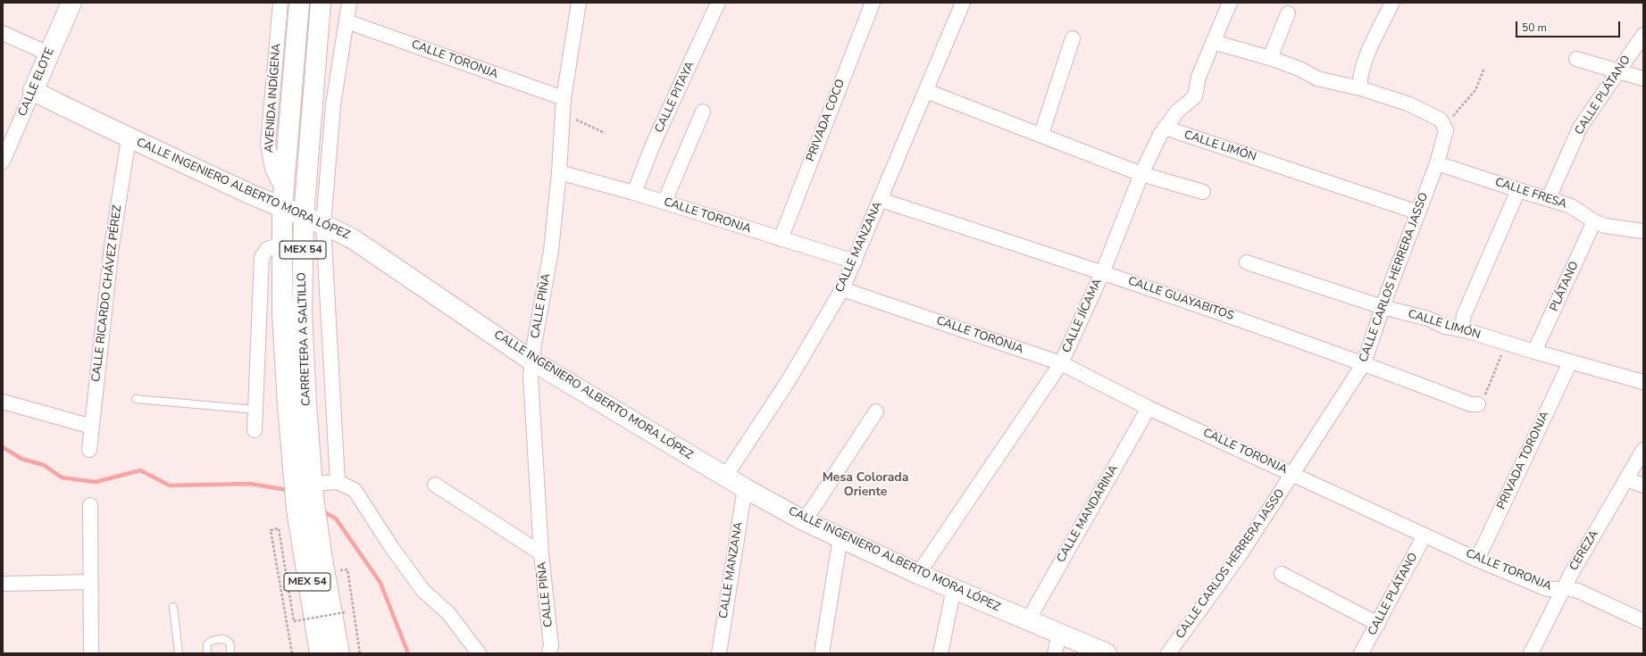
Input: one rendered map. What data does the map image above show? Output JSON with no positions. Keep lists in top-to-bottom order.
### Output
{
  "streets": {
    "street": [
      "CALLE TORONJA",
      "CALLE ELOTE",
      "CALLE PLÁTANO",
      "CALLE PITAYA",
      "AVENIDA INDÍGENA",
      "PRIVADA COCO",
      "CALLE LIMÓN",
      "CALLE INGENIERO ALBERTO MORA LÓPEZ",
      "CALLE FRESA",
      "CALLE MANZANA",
      "MEX 54",
      "CALLE CARLOS HERRERA JASSO",
      "PLÁTANO",
      "CALLE RICARDO CHÁVEZ PÉREZ",
      "CALLE GUAYABITOS",
      "CALLE PIÑA",
      "CALLE JÍCAMA",
      "CARRETERA A SALTILLO",
      "PRIVADA TORONJA",
      "CALLE MANDARINA",
      "CEREZA"
    ]
  },
  "crossings": [
    ["CALLE TORONJA", "CALLE PLÁTANO"],
    ["CALLE TORONJA", "CALLE PITAYA"],
    ["CALLE TORONJA", "PRIVADA COCO"],
    ["CALLE TORONJA", "CALLE MANZANA"],
    ["CALLE TORONJA", "CALLE CARLOS HERRERA JASSO"],
    ["CALLE TORONJA", "CALLE PIÑA"],
    ["CALLE TORONJA", "CALLE JÍCAMA"],
    ["CALLE TORONJA", "PRIVADA TORONJA"],
    ["CALLE TORONJA", "CALLE MANDARINA"],
    ["CALLE TORONJA", "CEREZA"],
    ["CALLE ELOTE", "CALLE INGENIERO ALBERTO MORA LÓPEZ"],
    ["CALLE PLÁTANO", "CALLE FRESA"],
    ["AVENIDA INDÍGENA", "CALLE INGENIERO ALBERTO MORA LÓPEZ"],
    ["AVENIDA INDÍGENA", "CARRETERA A SALTILLO"],
    ["CALLE LIMÓN", "CALLE CARLOS HERRERA JASSO"],
    ["CALLE LIMÓN", "PLÁTANO"],
    ["CALLE LIMÓN", "CALLE JÍCAMA"],
    ["CALLE LIMÓN", "PRIVADA TORONJA"],
    ["CALLE INGENIERO ALBERTO MORA LÓPEZ", "CALLE MANZANA"],
    ["CALLE INGENIERO ALBERTO MORA LÓPEZ", "CALLE RICARDO CHÁVEZ PÉREZ"],
    ["CALLE INGENIERO ALBERTO MORA LÓPEZ", "CALLE PIÑA"],
    ["CALLE INGENIERO ALBERTO MORA LÓPEZ", "CALLE JÍCAMA"],
    ["CALLE INGENIERO ALBERTO MORA LÓPEZ", "CARRETERA A SALTILLO"],
    ["CALLE INGENIERO ALBERTO MORA LÓPEZ", "CALLE MANDARINA"],
    ["CALLE FRESA", "CALLE CARLOS HERRERA JASSO"],
    ["CALLE FRESA", "PLÁTANO"],
    ["CALLE MANZANA", "CALLE GUAYABITOS"],
    ["CALLE CARLOS HERRERA JASSO", "CALLE GUAYABITOS"],
    ["CALLE GUAYABITOS", "CALLE JÍCAMA"]
  ],
  "districts": ["Mesa Colorada Oriente"],
  "scale_bar": "50 m"
}
